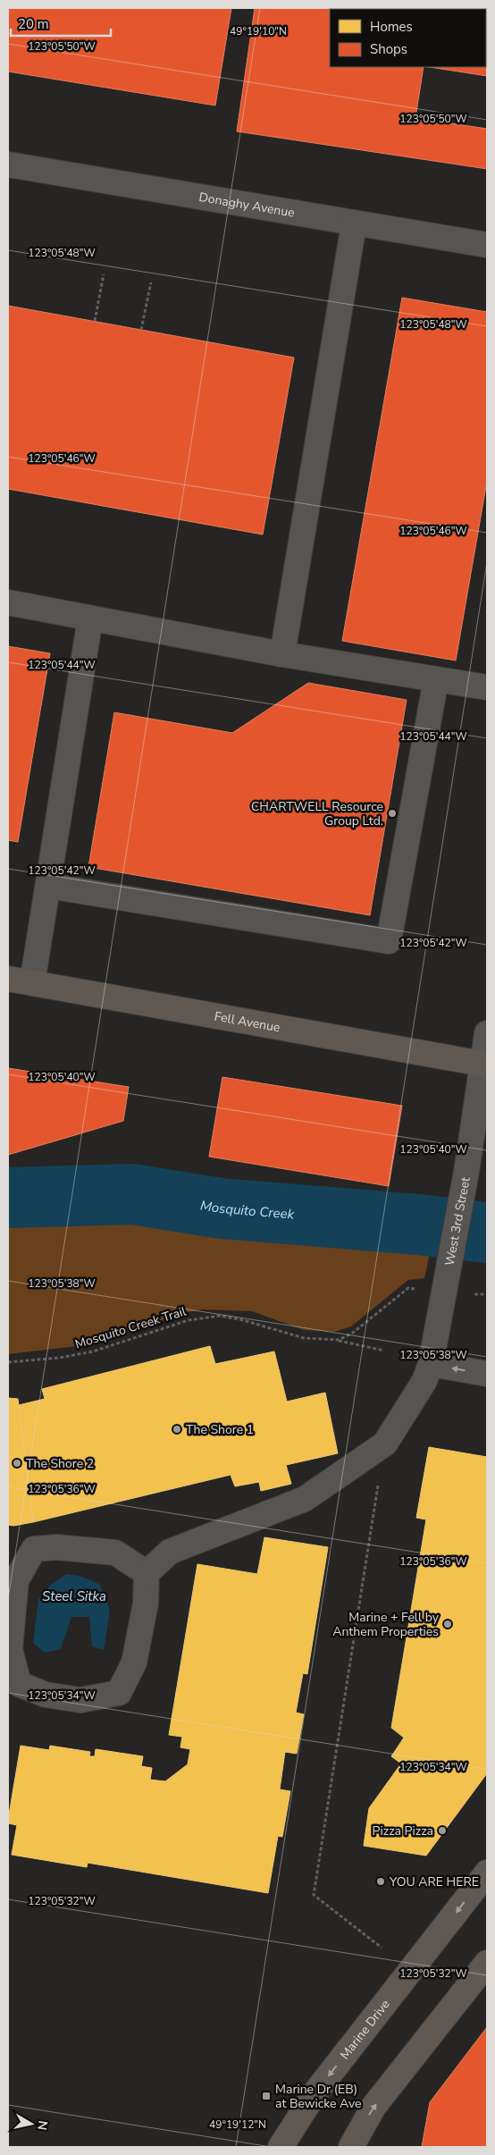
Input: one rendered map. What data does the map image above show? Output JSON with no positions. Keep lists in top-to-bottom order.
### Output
{
  "streets": {
    "main road": ["Fell Avenue", "Marine Drive"],
    "street": ["Donaghy Avenue", "West 3rd Street"],
    "path": ["Mosquito Creek Trail"]
  },
  "crossings": [
    ["Fell Avenue", "West 3rd Street"]
  ],
  "water": ["Mosquito Creek", "Steel Sitka"],
  "places": {
    "other": [
      "CHARTWELL Resource Group Ltd.",
      "The Shore 1",
      "The Shore 2",
      "Marine + Fell by Anthem Properties",
      "Pizza Pizza",
      "YOU ARE HERE"
    ],
    "transit": ["Marine Dr (EB) at Bewicke Ave"]
  },
  "legend": ["Homes", "Shops"],
  "scale_bar": "20 m",
  "north": "right",
  "coordinates": [
    "49°19'10\"N",
    "123°05'50\"W",
    "123°05'48\"W",
    "123°05'46\"W",
    "123°05'44\"W",
    "123°05'42\"W",
    "123°05'40\"W",
    "123°05'38\"W",
    "123°05'36\"W",
    "123°05'34\"W",
    "123°05'32\"W",
    "49°19'12\"N"
  ]
}
